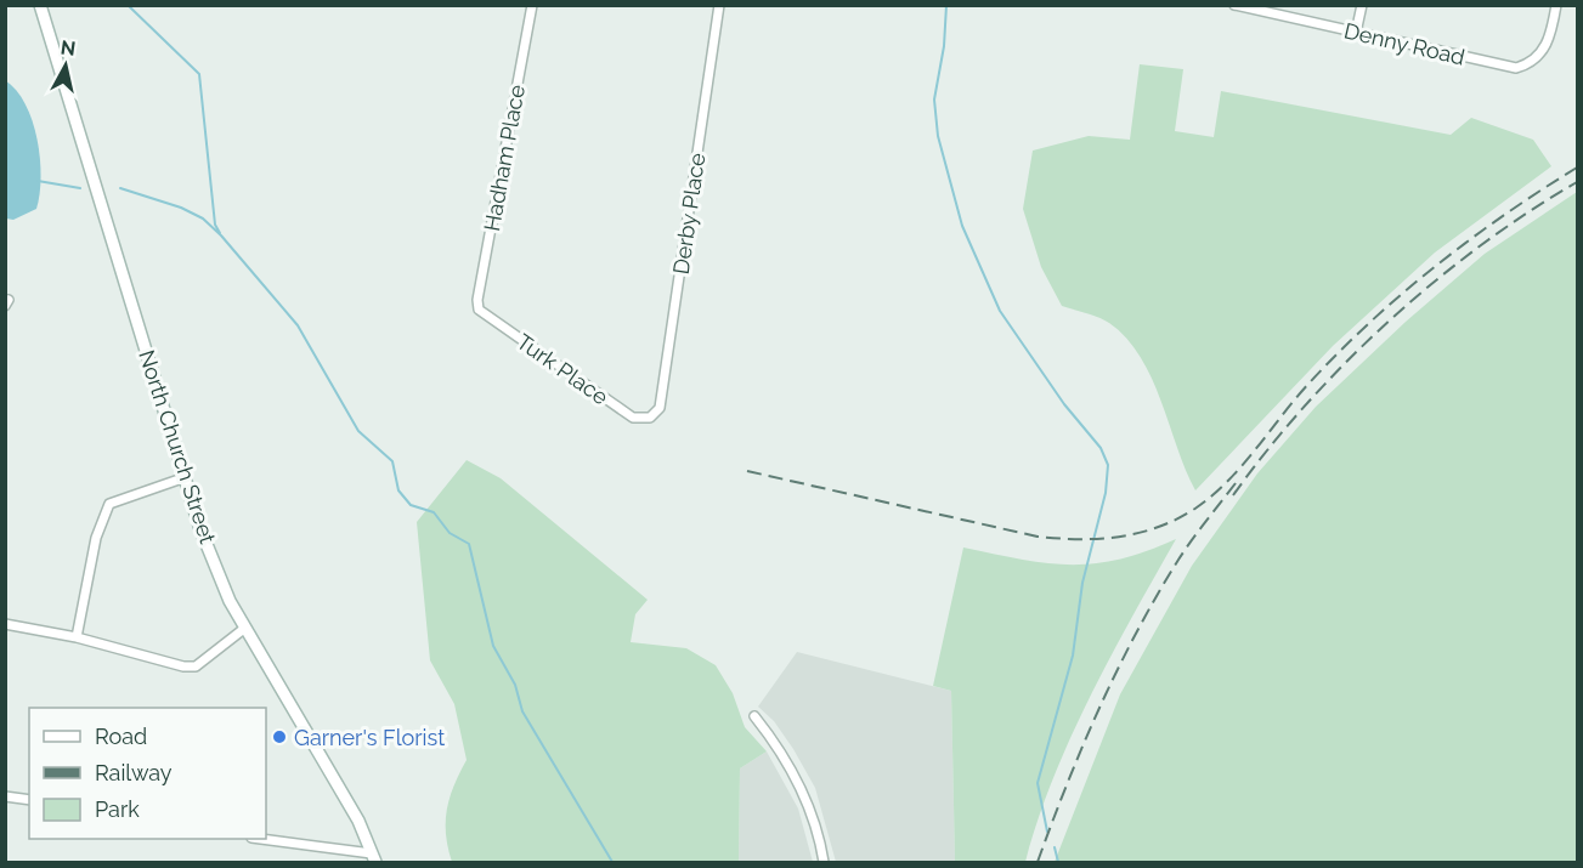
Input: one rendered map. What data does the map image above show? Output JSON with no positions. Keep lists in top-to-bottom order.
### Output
{
  "streets": {
    "main road": ["North Church Street"],
    "street": [
      "Denny Road",
      "Hadham Place",
      "Derby Place",
      "Turk Place"
    ]
  },
  "crossings": [
    ["Hadham Place", "Turk Place"],
    ["Derby Place", "Turk Place"]
  ],
  "places": ["Garner's Florist"],
  "legend": ["Road", "Railway", "Park"],
  "north": "top"
}
